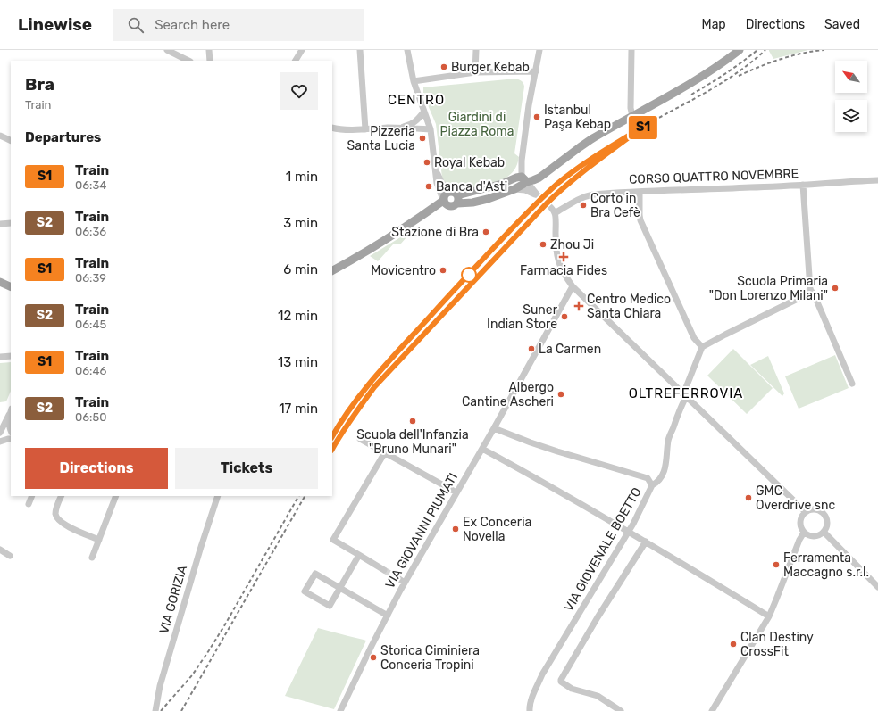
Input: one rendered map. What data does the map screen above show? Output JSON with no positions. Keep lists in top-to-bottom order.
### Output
{
  "streets": {
    "street": [
      "CORSO QUATTRO NOVEMBRE",
      "VIA GIOVANNI PIUMATI",
      "VIA GIOVENALE BOETTO",
      "VIA GORIZIA"
    ]
  },
  "districts": ["CENTRO", "OLTREFERROVIA"],
  "parks": ["Giardini di Piazza Roma"],
  "places": {
    "other": [
      "Burger Kebab",
      "Istanbul Paşa Kebap",
      "Pizzeria Santa Lucia",
      "Royal Kebab",
      "Banca d'Asti",
      "Corto in Bra Cefè",
      "Stazione di Bra",
      "Zhou Ji",
      "Movicentro",
      "Scuola Primaria \"Don Lorenzo Milani\"",
      "Suner Indian Store",
      "La Carmen",
      "Albergo Cantine Ascheri",
      "Scuola dell'Infanzia \"Bruno Munari\"",
      "GMC Overdrive snc",
      "Ex Conceria Novella",
      "Ferramenta Maccagno s.r.l.",
      "Clan Destiny CrossFit",
      "Storica Ciminiera Conceria Tropini"
    ],
    "health": ["Farmacia Fides", "Centro Medico Santa Chiara"]
  },
  "north": "top left",
  "page": {
    "header": "Linewise",
    "search": "Search here",
    "nav": ["Map", "Directions", "Saved"],
    "on_map": "S1",
    "heading": [
      ["Bra", "Train"],
      "Departures"
    ],
    "list": [
      {
        "mark": "S1",
        "name": "Train",
        "note": "06:34",
        "value": "1 min"
      },
      {
        "mark": "S2",
        "name": "Train",
        "note": "06:36",
        "value": "3 min"
      },
      {
        "mark": "S1",
        "name": "Train",
        "note": "06:39",
        "value": "6 min"
      },
      {
        "mark": "S2",
        "name": "Train",
        "note": "06:45",
        "value": "12 min"
      },
      {
        "mark": "S1",
        "name": "Train",
        "note": "06:46",
        "value": "13 min"
      },
      {
        "mark": "S2",
        "name": "Train",
        "note": "06:50",
        "value": "17 min"
      }
    ],
    "buttons": ["Directions", "Tickets"]
  }
}
